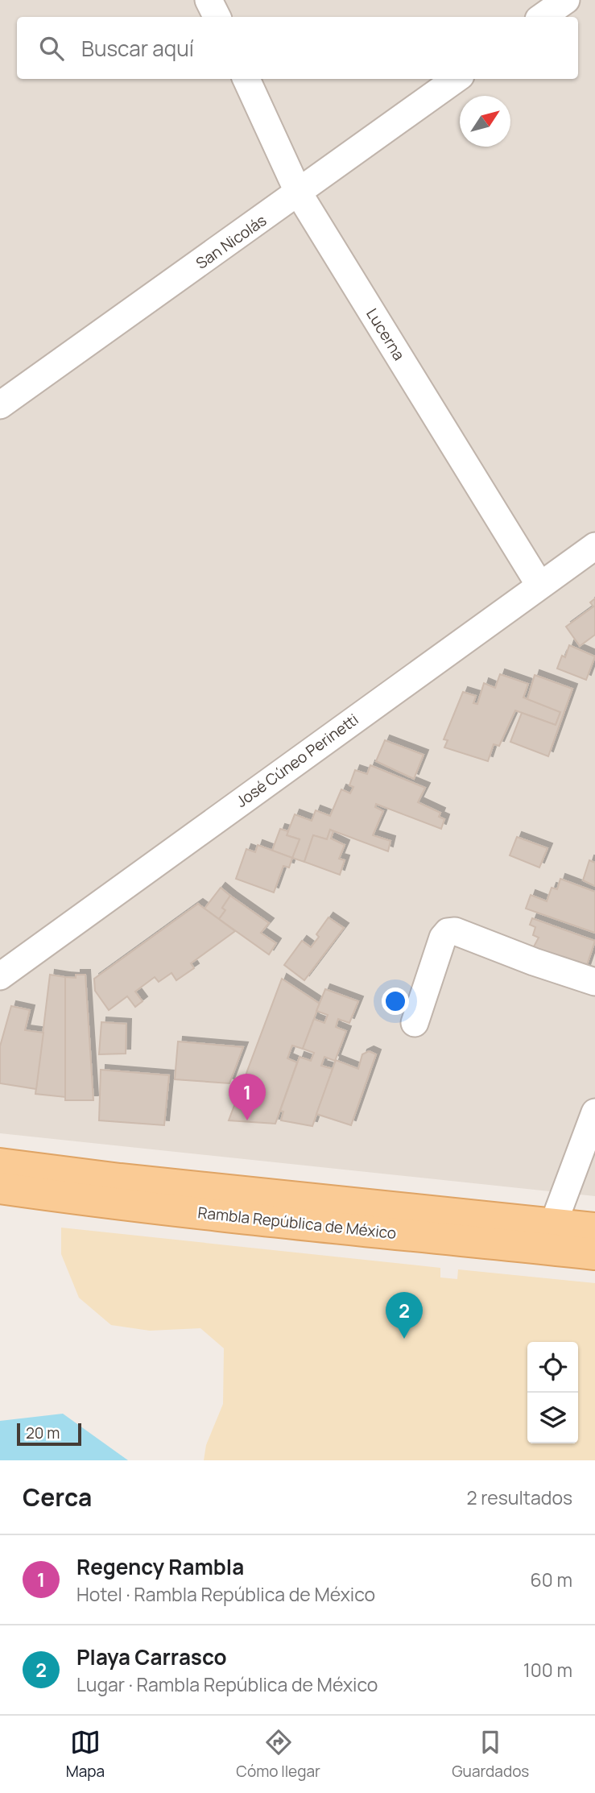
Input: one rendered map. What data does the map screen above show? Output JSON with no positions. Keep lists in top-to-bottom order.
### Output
{
  "streets": {
    "main road": ["Rambla República de México"],
    "street": ["San Nicolás", "Lucerna", "José Cúneo Perinetti"]
  },
  "crossings": [
    ["San Nicolás", "Lucerna"],
    ["Lucerna", "José Cúneo Perinetti"]
  ],
  "scale_bar": "20 m",
  "north": "top right",
  "page": {
    "search": "Buscar aquí",
    "pins": ["1", "2"],
    "scale": "20 m",
    "heading": ["Cerca", "2 resultados"],
    "list": [
      {
        "mark": "1",
        "name": "Regency Rambla",
        "note": "Hotel · Rambla República de México",
        "value": "60 m"
      },
      {
        "mark": "2",
        "name": "Playa Carrasco",
        "note": "Lugar · Rambla República de México",
        "value": "100 m"
      }
    ],
    "nav": ["Mapa", "Cómo llegar", "Guardados"]
  }
}
